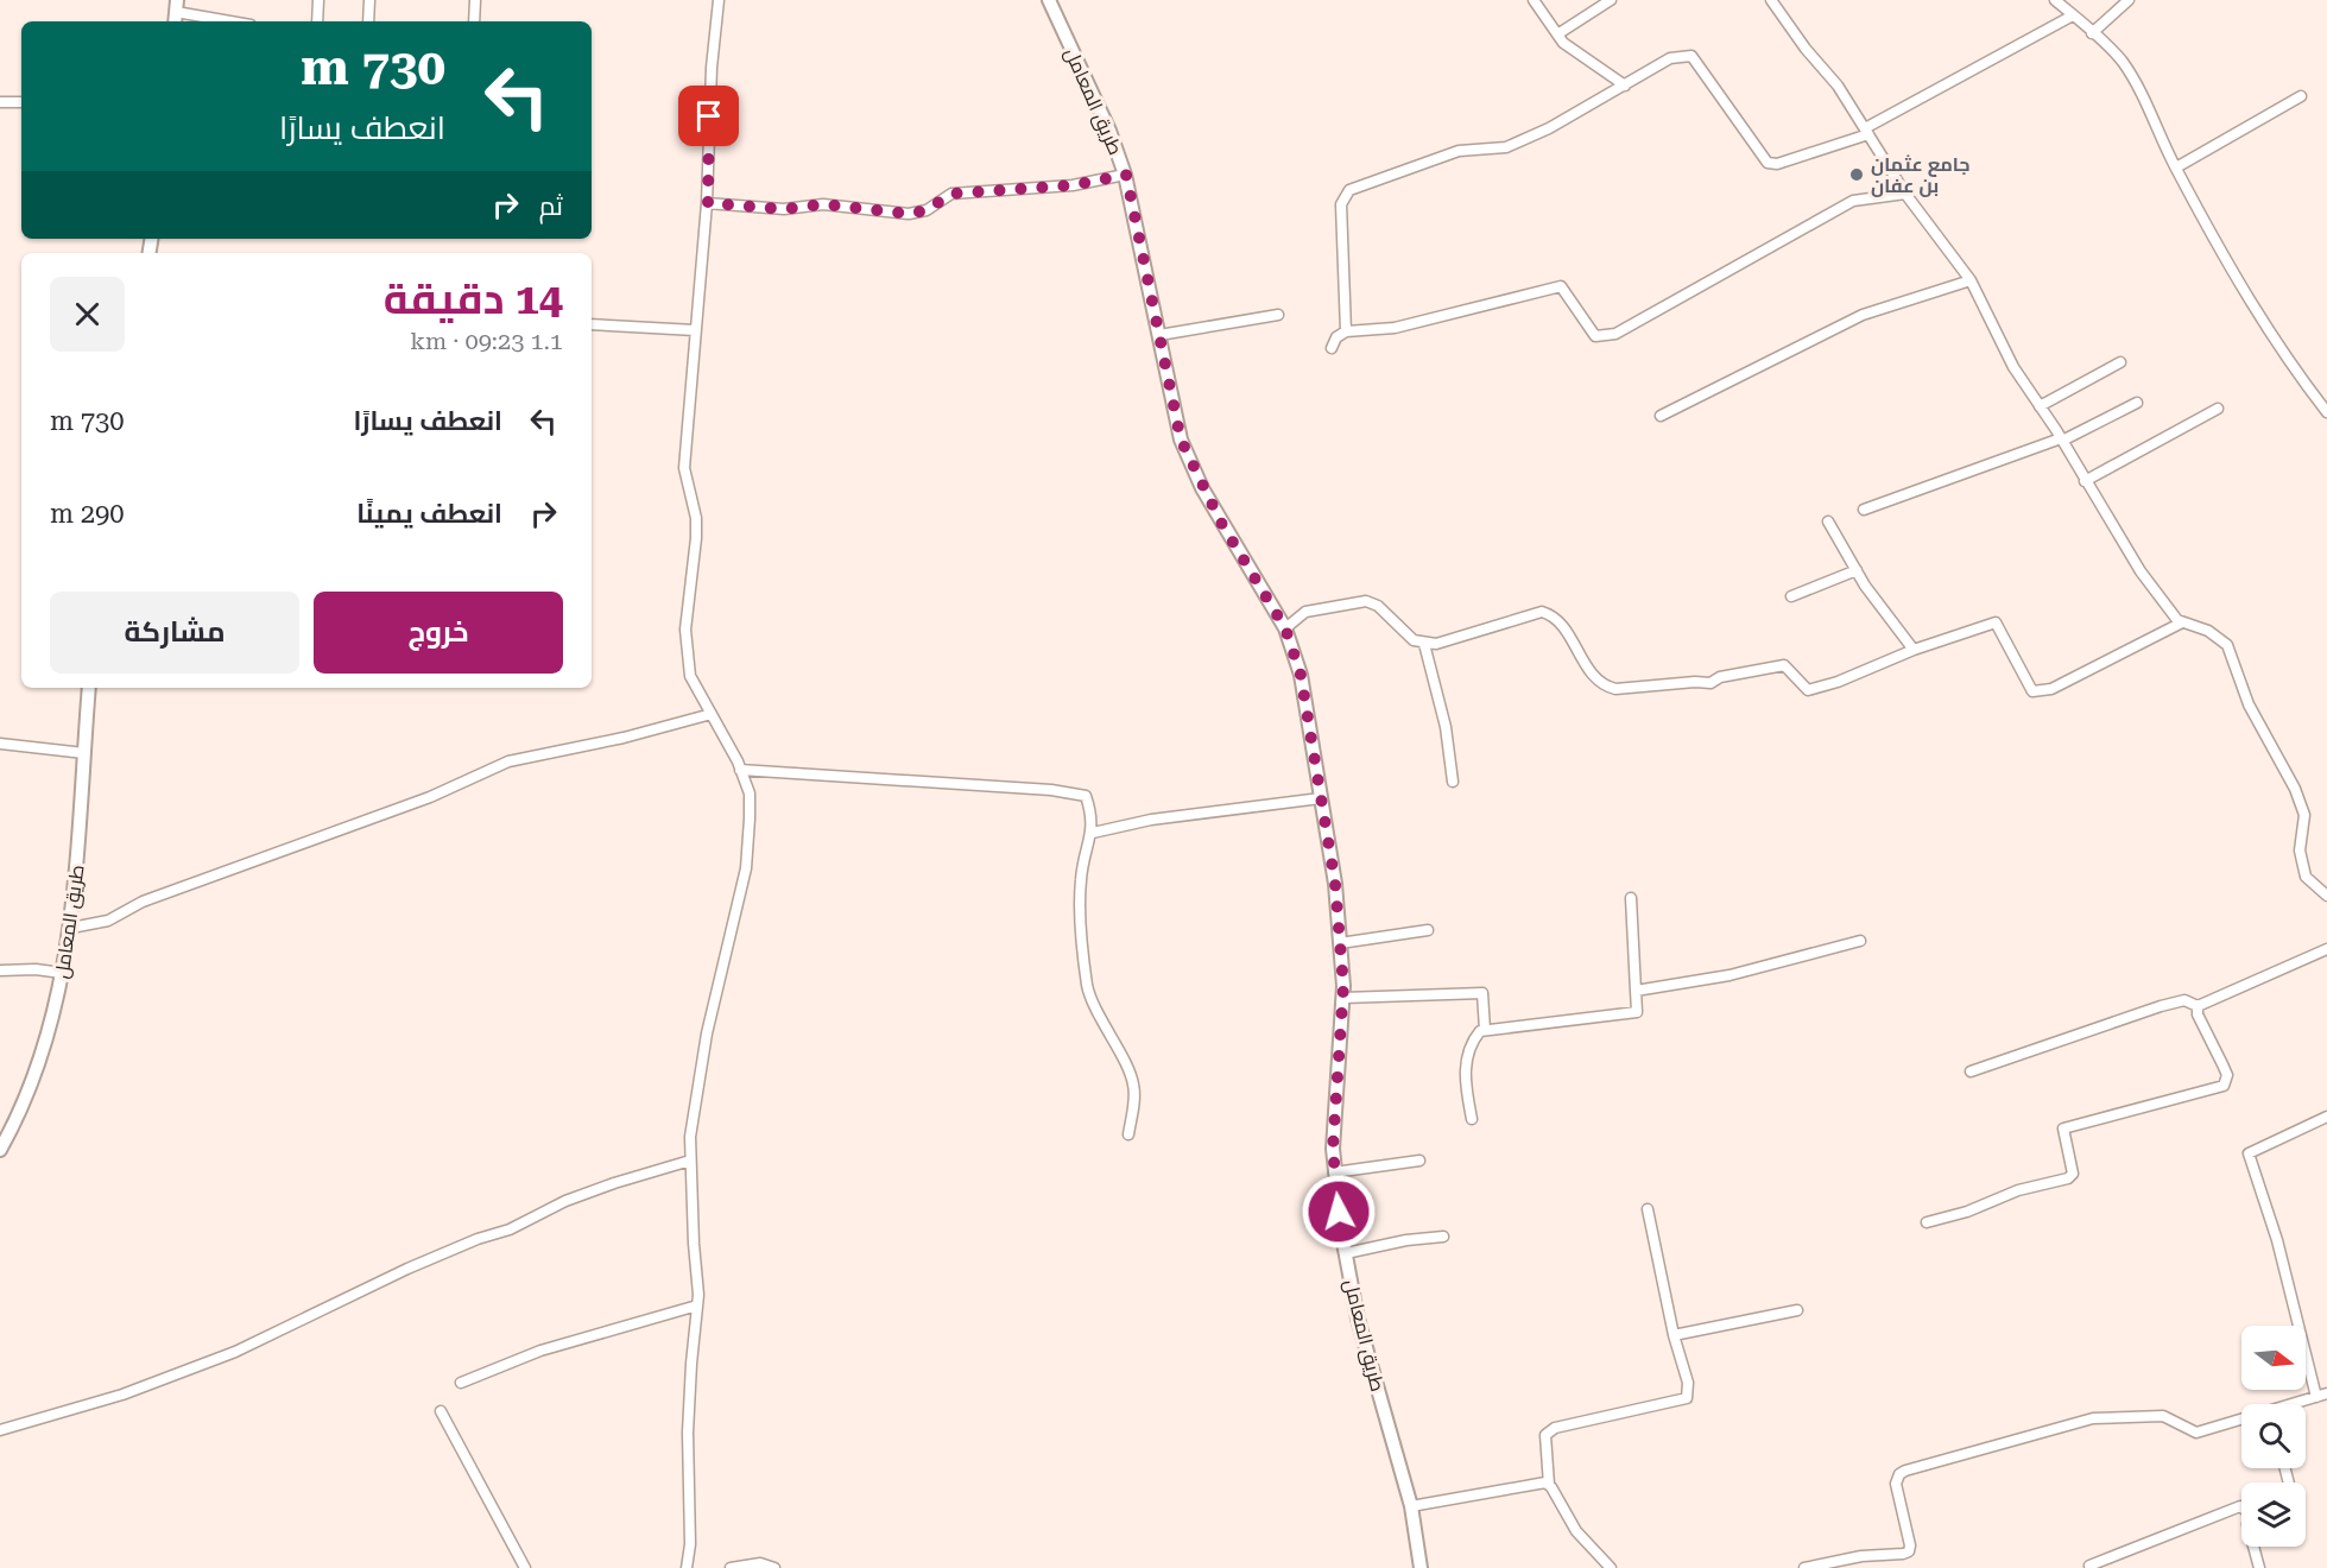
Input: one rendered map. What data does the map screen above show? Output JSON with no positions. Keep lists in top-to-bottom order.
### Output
{
  "streets": {
    "main road": ["طريق المعامل"]
  },
  "places": ["جامع عثمان بن عفان"],
  "north": "right",
  "page": {
    "turn": ["730 m", "انعطف يسارًا"],
    "then": "ثم",
    "heading": ["14 دقيقة", "1.1 km · 09:23"],
    "list": [
      {
        "name": "انعطف يسارًا",
        "value": "730 m"
      },
      {
        "name": "انعطف يمينًا",
        "value": "290 m"
      }
    ],
    "buttons": ["خروج", "مشاركة"]
  }
}
